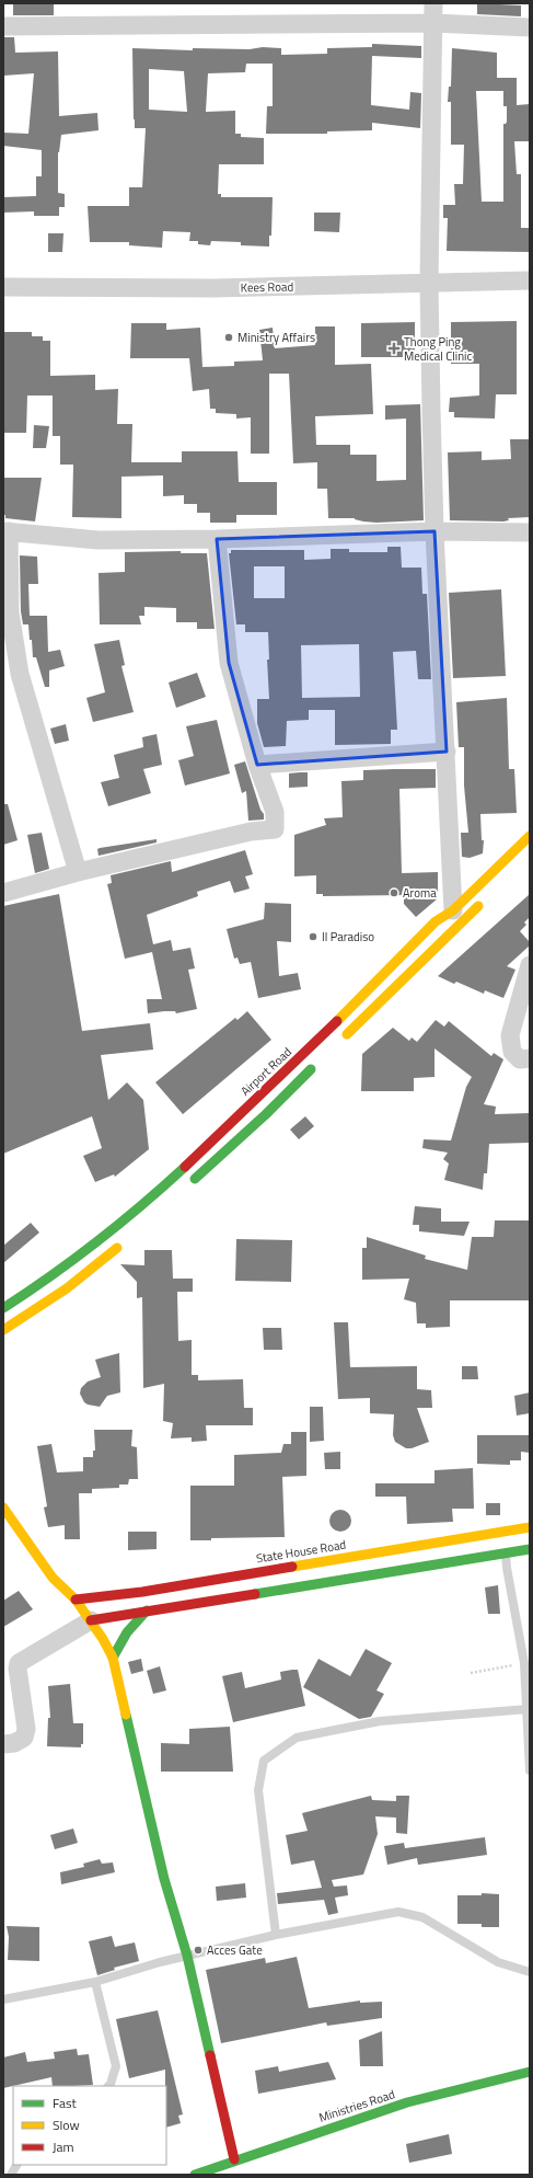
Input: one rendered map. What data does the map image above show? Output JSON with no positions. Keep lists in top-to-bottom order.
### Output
{
  "streets": {
    "main road": ["Airport Road", "State House Road", "Ministries Road"],
    "street": ["Kees Road"]
  },
  "places": {
    "other": [
      "Ministry Affairs",
      "Aroma",
      "Il Paradiso",
      "Acces Gate"
    ],
    "health": ["Thong Ping Medical Clinic"]
  },
  "legend": ["Fast", "Slow", "Jam"]
}
